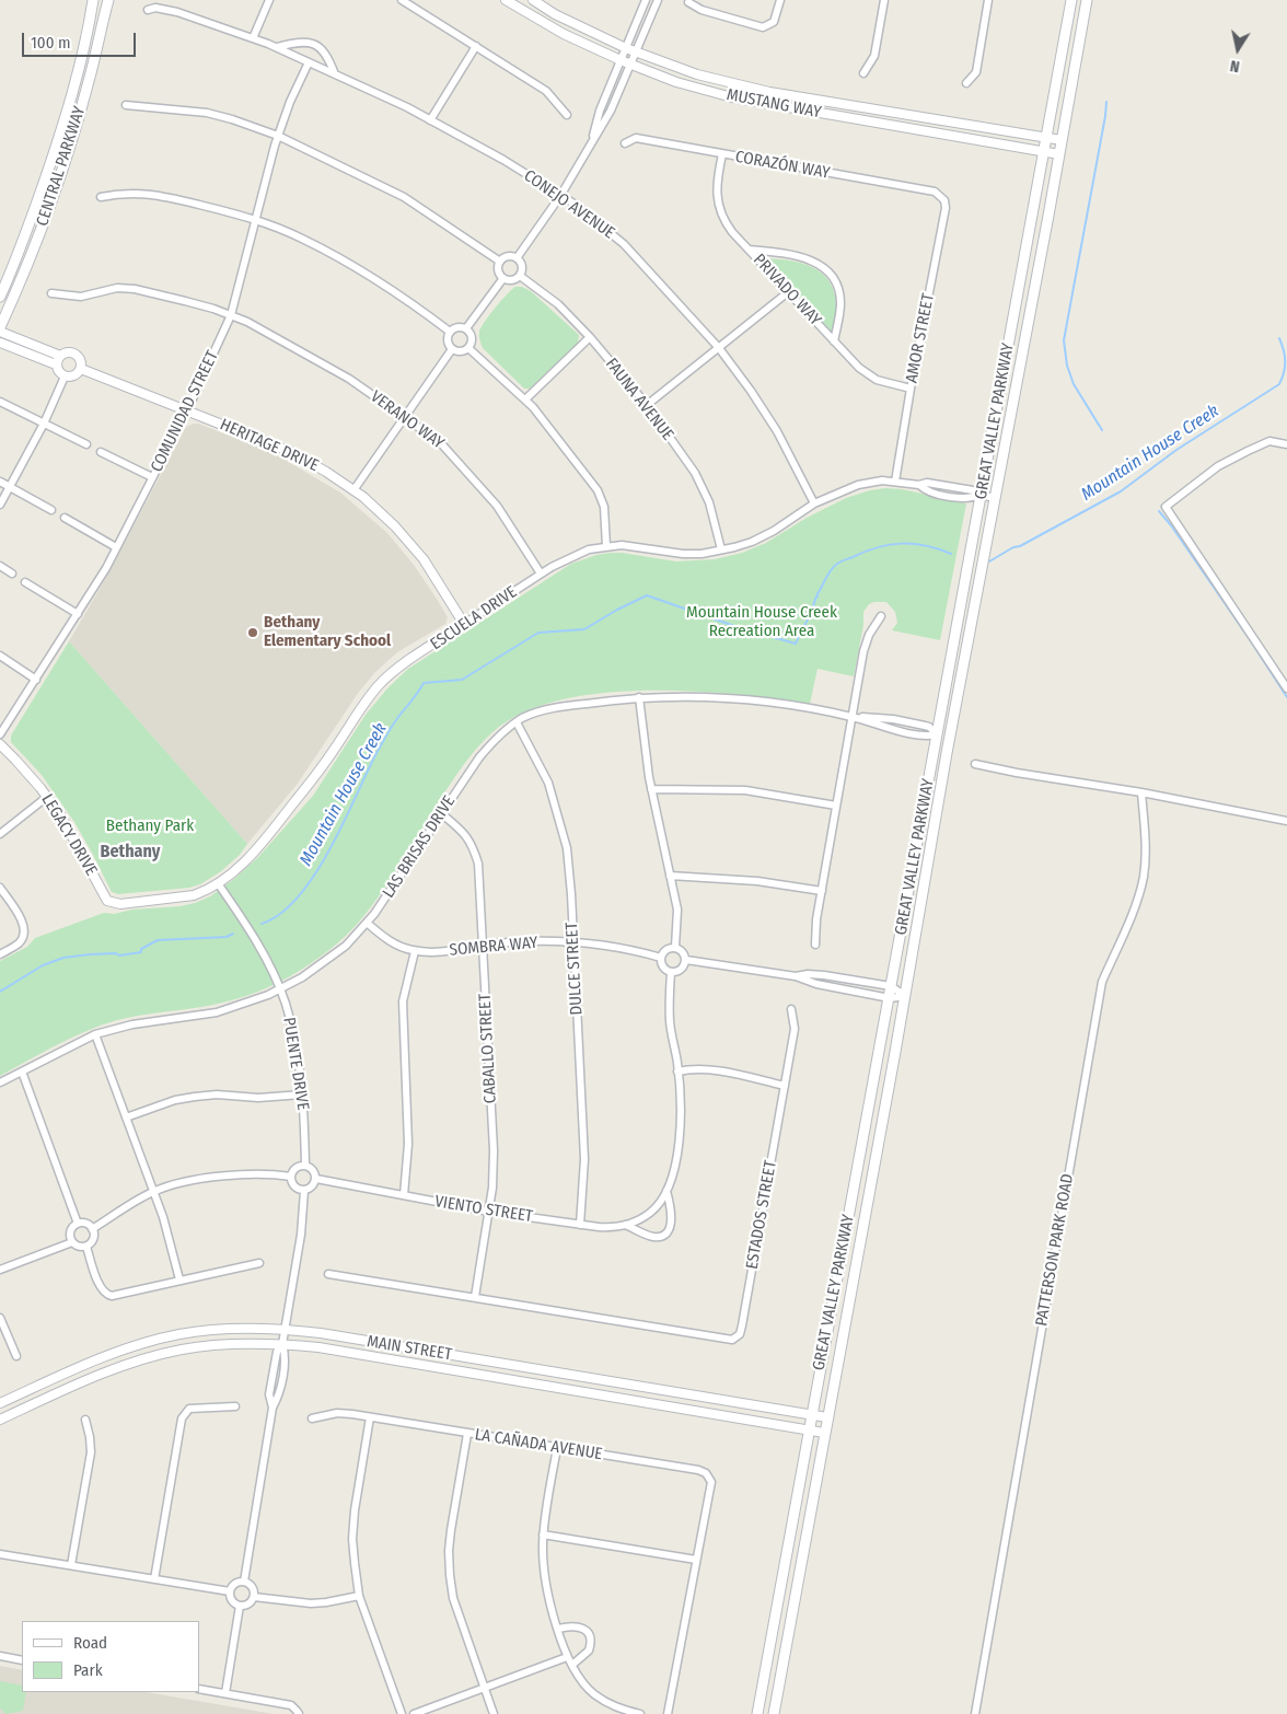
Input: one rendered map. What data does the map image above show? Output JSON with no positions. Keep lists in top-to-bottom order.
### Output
{
  "streets": {
    "main road": ["CENTRAL PARKWAY", "GREAT VALLEY PARKWAY"],
    "street": [
      "MUSTANG WAY",
      "CORAZÓN WAY",
      "CONEJO AVENUE",
      "PRIVADO WAY",
      "AMOR STREET",
      "FAUNA AVENUE",
      "COMUNIDAD STREET",
      "VERANO WAY",
      "HERITAGE DRIVE",
      "ESCUELA DRIVE",
      "LEGACY DRIVE",
      "LAS BRISAS DRIVE",
      "SOMBRA WAY",
      "DULCE STREET",
      "CABALLO STREET",
      "PUENTE DRIVE",
      "VIENTO STREET",
      "ESTADOS STREET",
      "PATTERSON PARK ROAD",
      "MAIN STREET",
      "LA CAÑADA AVENUE"
    ]
  },
  "crossings": [
    ["MUSTANG WAY", "GREAT VALLEY PARKWAY"],
    ["CORAZÓN WAY", "PRIVADO WAY"],
    ["CORAZÓN WAY", "AMOR STREET"],
    ["CENTRAL PARKWAY", "HERITAGE DRIVE"],
    ["CONEJO AVENUE", "COMUNIDAD STREET"],
    ["CONEJO AVENUE", "ESCUELA DRIVE"],
    ["PRIVADO WAY", "AMOR STREET"],
    ["AMOR STREET", "ESCUELA DRIVE"],
    ["FAUNA AVENUE", "ESCUELA DRIVE"],
    ["COMUNIDAD STREET", "VERANO WAY"],
    ["COMUNIDAD STREET", "HERITAGE DRIVE"],
    ["VERANO WAY", "ESCUELA DRIVE"],
    ["GREAT VALLEY PARKWAY", "ESCUELA DRIVE"],
    ["GREAT VALLEY PARKWAY", "LAS BRISAS DRIVE"],
    ["GREAT VALLEY PARKWAY", "MAIN STREET"],
    ["HERITAGE DRIVE", "ESCUELA DRIVE"],
    ["ESCUELA DRIVE", "LEGACY DRIVE"],
    ["ESCUELA DRIVE", "PUENTE DRIVE"],
    ["LAS BRISAS DRIVE", "SOMBRA WAY"],
    ["LAS BRISAS DRIVE", "DULCE STREET"],
    ["LAS BRISAS DRIVE", "CABALLO STREET"],
    ["LAS BRISAS DRIVE", "PUENTE DRIVE"],
    ["SOMBRA WAY", "DULCE STREET"],
    ["SOMBRA WAY", "CABALLO STREET"],
    ["DULCE STREET", "VIENTO STREET"],
    ["CABALLO STREET", "VIENTO STREET"],
    ["CABALLO STREET", "ESTADOS STREET"],
    ["PUENTE DRIVE", "VIENTO STREET"]
  ],
  "districts": ["Bethany"],
  "water": ["Mountain House Creek"],
  "parks": ["Mountain House Creek Recreation Area", "Bethany Park"],
  "places": ["Bethany Elementary School"],
  "legend": ["Road", "Park"],
  "scale_bar": "100 m",
  "north": "bottom"
}
